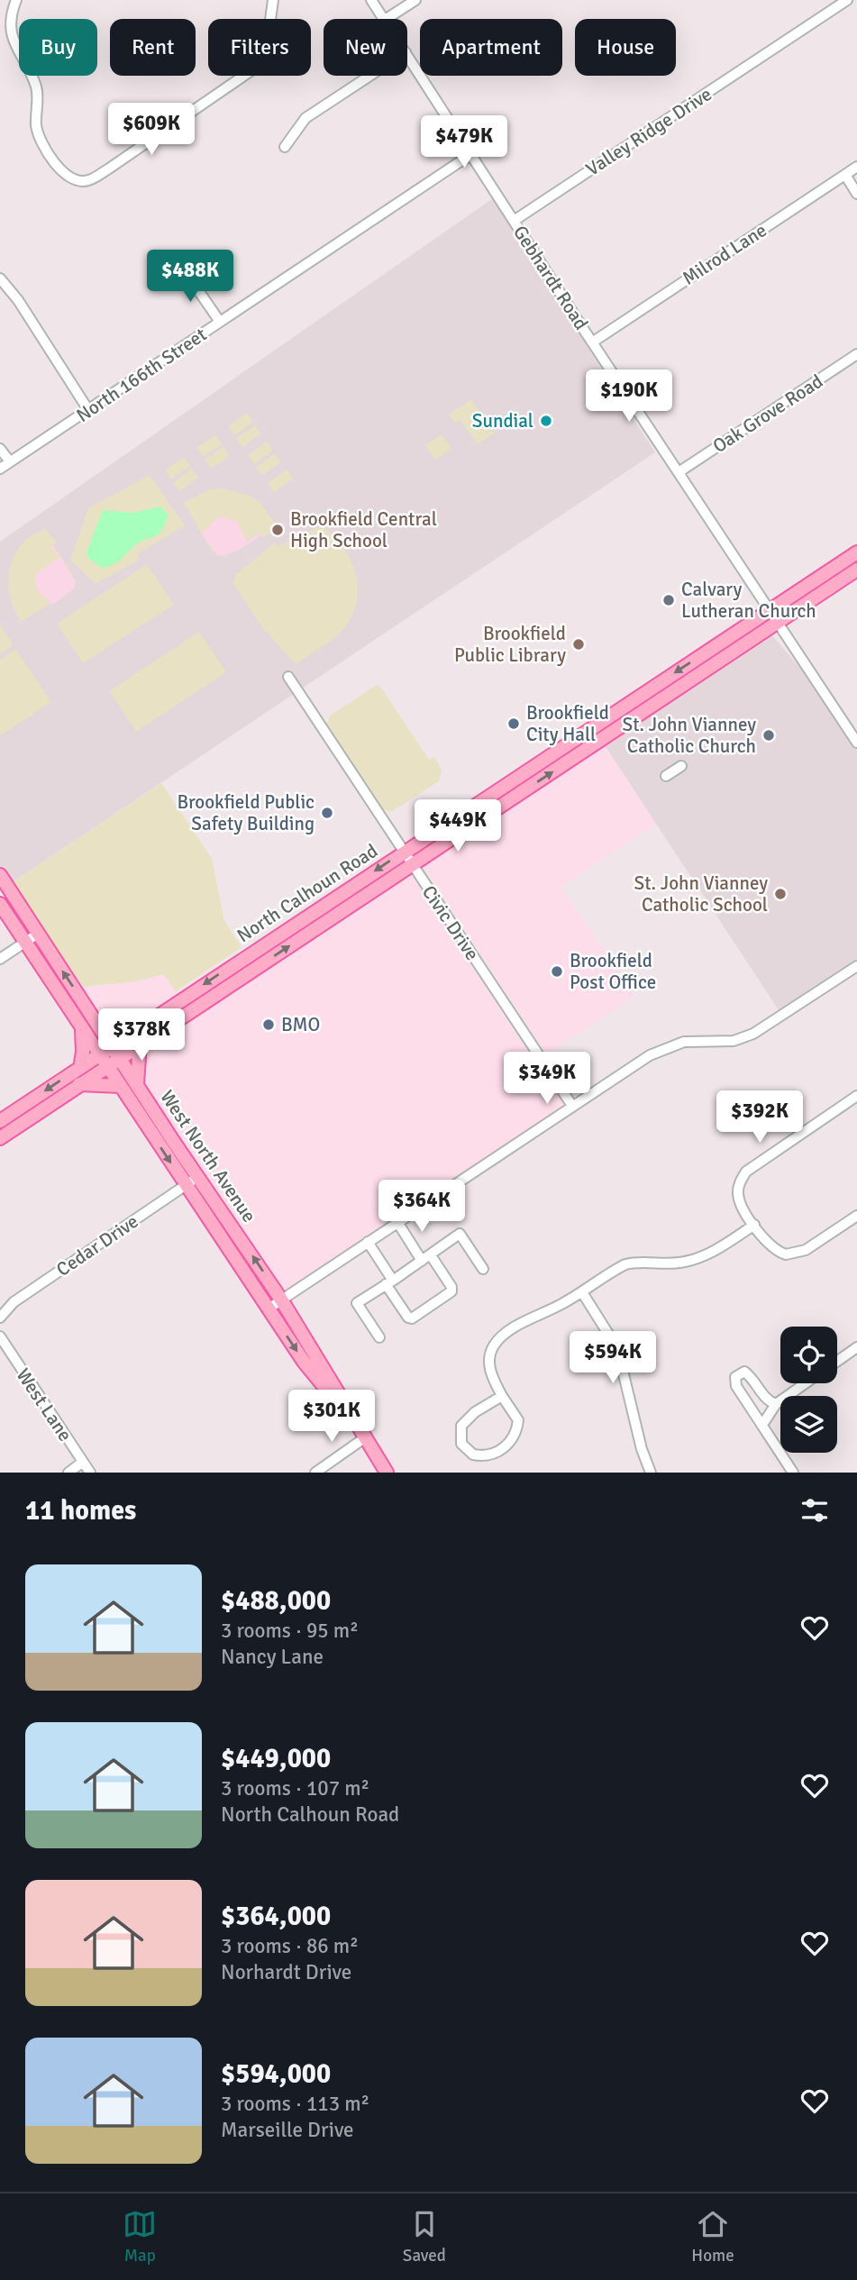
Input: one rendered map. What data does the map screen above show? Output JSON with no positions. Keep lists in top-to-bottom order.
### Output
{
  "streets": {
    "main road": ["North Calhoun Road", "West North Avenue"],
    "street": [
      "Valley Ridge Drive",
      "Milrod Lane",
      "Gebhardt Road",
      "North 166th Street",
      "Oak Grove Road",
      "Civic Drive",
      "Cedar Drive",
      "West Lane"
    ]
  },
  "crossings": [
    ["Valley Ridge Drive", "Gebhardt Road"],
    ["Milrod Lane", "Gebhardt Road"],
    ["Gebhardt Road", "North 166th Street"],
    ["Gebhardt Road", "Oak Grove Road"],
    ["Gebhardt Road", "North Calhoun Road"],
    ["North Calhoun Road", "Civic Drive"],
    ["North Calhoun Road", "West North Avenue"],
    ["West North Avenue", "Cedar Drive"]
  ],
  "places": [
    "Sundial",
    "Brookfield Central High School",
    "Calvary Lutheran Church",
    "Brookfield Public Library",
    "Brookfield City Hall",
    "St. John Vianney Catholic Church",
    "Brookfield Public Safety Building",
    "St. John Vianney Catholic School",
    "Brookfield Post Office",
    "BMO"
  ],
  "page": {
    "chip": [
      "Buy",
      "Rent",
      "Filters",
      "New",
      "Apartment",
      "House"
    ],
    "price": [
      "$609K",
      "$479K",
      "$488K",
      "$190K",
      "$449K",
      "$378K",
      "$349K",
      "$392K",
      "$364K",
      "$594K",
      "$301K"
    ],
    "heading": "11 homes",
    "list": [
      {
        "name": "$488,000",
        "note": "3 rooms · 95 m² · Nancy Lane"
      },
      {
        "name": "$449,000",
        "note": "3 rooms · 107 m² · North Calhoun Road"
      },
      {
        "name": "$364,000",
        "note": "3 rooms · 86 m² · Norhardt Drive"
      },
      {
        "name": "$594,000",
        "note": "3 rooms · 113 m² · Marseille Drive"
      }
    ],
    "tabs": ["Map", "Saved", "Home"]
  }
}
